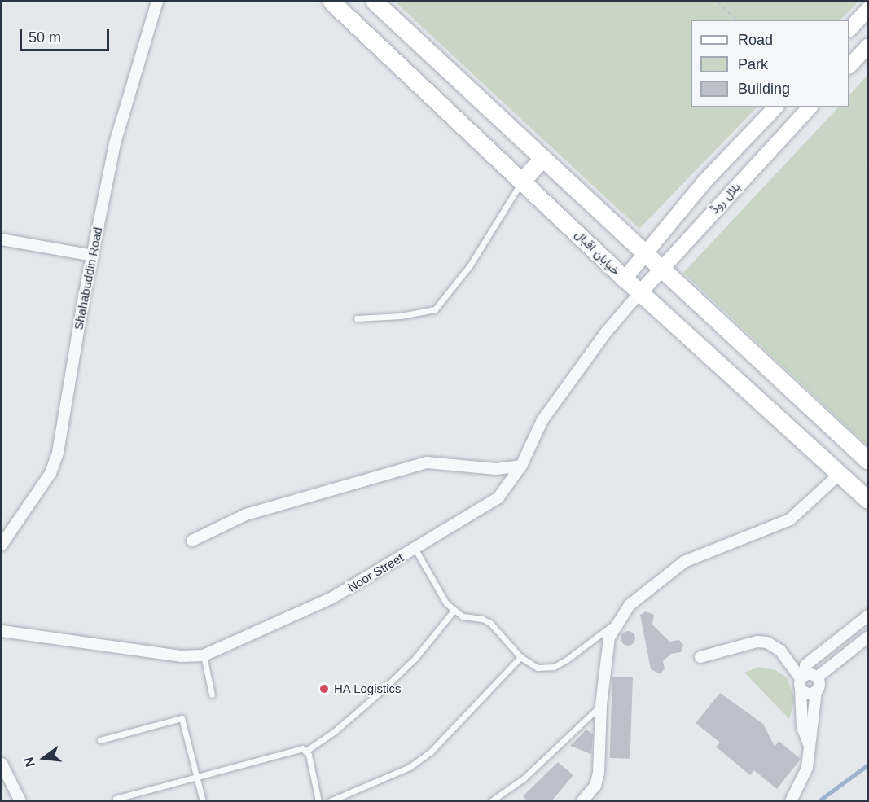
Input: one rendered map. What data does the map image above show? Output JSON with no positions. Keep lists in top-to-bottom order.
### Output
{
  "streets": {
    "main road": ["خیابان اقبال"],
    "street": ["ہلال روڈ", "Shahabuddin Road", "Noor Street"]
  },
  "crossings": [
    ["ہلال روڈ", "خیابان اقبال"],
    ["ہلال روڈ", "Noor Street"],
    ["خیابان اقبال", "Noor Street"]
  ],
  "places": ["HA Logistics"],
  "legend": ["Road", "Park", "Building"],
  "scale_bar": "50 m",
  "north": "left"
}
